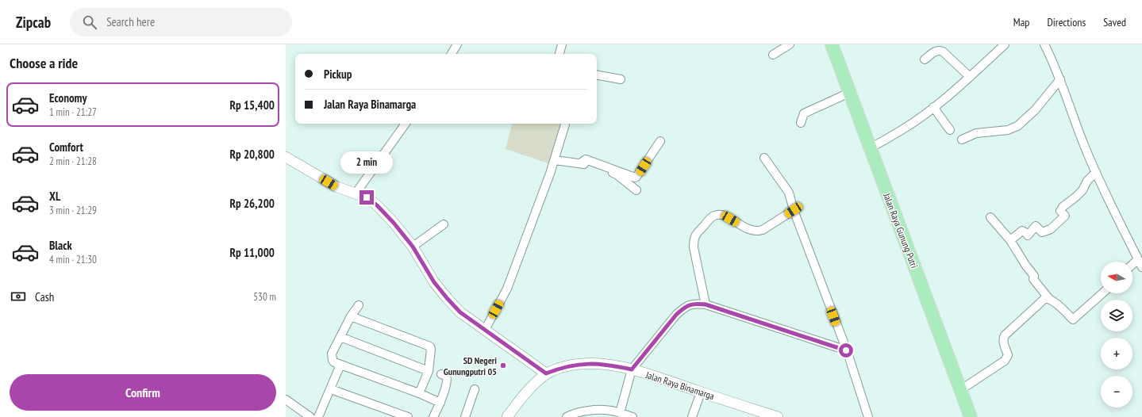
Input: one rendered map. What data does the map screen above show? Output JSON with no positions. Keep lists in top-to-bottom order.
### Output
{
  "streets": {
    "main road": ["Jalan Raya Gunung Putri"],
    "street": ["Jalan Raya Binamarga"]
  },
  "places": ["SD Negeri Gunungputri 05"],
  "north": "left",
  "page": {
    "header": "Zipcab",
    "search": "Search here",
    "nav": ["Map", "Directions", "Saved"],
    "heading": "Choose a ride",
    "banner": ["Pickup", "Jalan Raya Binamarga"],
    "list": [
      {
        "name": "Economy",
        "note": "1 min · 21:27",
        "value": "Rp 15,400"
      },
      {
        "name": "Comfort",
        "note": "2 min · 21:28",
        "value": "Rp 20,800"
      },
      {
        "name": "XL",
        "note": "3 min · 21:29",
        "value": "Rp 26,200"
      },
      {
        "name": "Black",
        "note": "4 min · 21:30",
        "value": "Rp 11,000"
      }
    ],
    "bubble": "2 min",
    "map_buttons": ["+", "−"],
    "pay": ["Cash", "530 m"],
    "buttons": "Confirm"
  }
}
